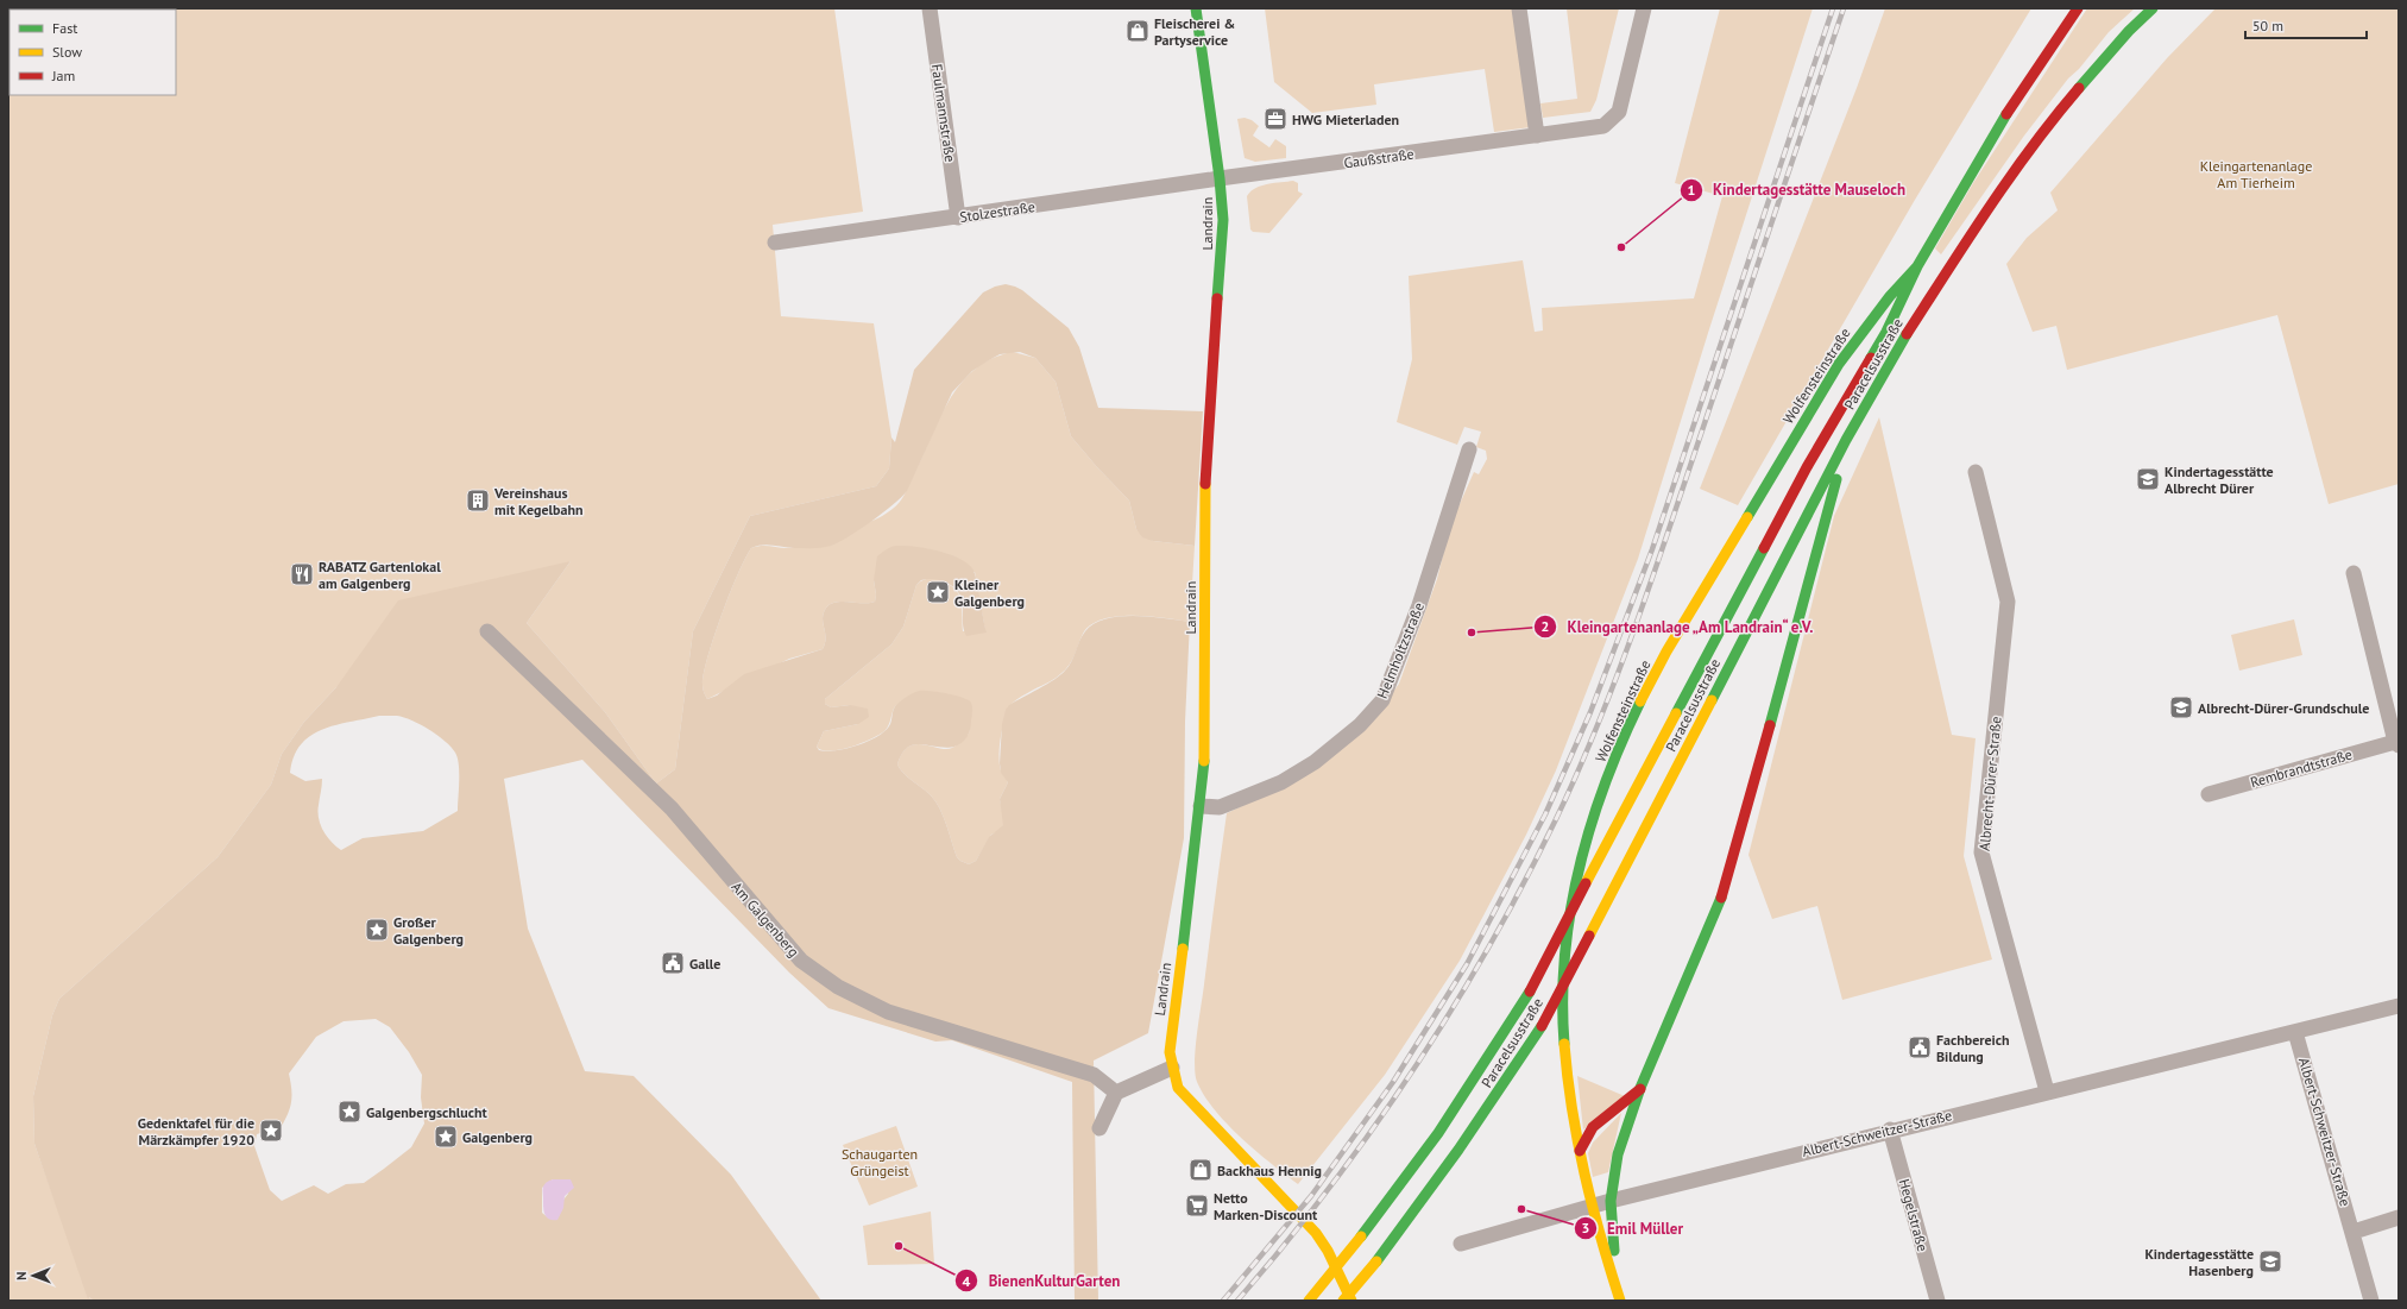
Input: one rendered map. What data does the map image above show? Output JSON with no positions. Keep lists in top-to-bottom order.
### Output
{
  "streets": {
    "main road": ["Landrain", "Paracelsusstraße", "Wolfensteinstraße"],
    "street": [
      "Faulmannstraße",
      "Gaußstraße",
      "Stolzestraße",
      "Helmholtzstraße",
      "Rembrandtstraße",
      "Albrecht-Dürer-Straße",
      "Am Galgenberg",
      "Albert-Schweitzer-Straße",
      "Hegelstraße"
    ]
  },
  "crossings": [
    ["Faulmannstraße", "Stolzestraße"],
    ["Gaußstraße", "Stolzestraße"],
    ["Gaußstraße", "Landrain"],
    ["Stolzestraße", "Landrain"],
    ["Landrain", "Helmholtzstraße"],
    ["Paracelsusstraße", "Wolfensteinstraße"],
    ["Wolfensteinstraße", "Albert-Schweitzer-Straße"],
    ["Albrecht-Dürer-Straße", "Albert-Schweitzer-Straße"],
    ["Albert-Schweitzer-Straße", "Hegelstraße"]
  ],
  "parks": ["Kleingartenanlage Am Tierheim", "Schaugarten Grüngeist"],
  "places": {
    "shop": ["Fleischerei & Partyservice", "Backhaus Hennig"],
    "office": ["HWG Mieterladen"],
    "other": [
      "Kindertagesstätte Mauseloch",
      "Kleingartenanlage „Am Landrain“ e.V.",
      "Emil Müller",
      "BienenKulturGarten"
    ],
    "school or university": ["Kindertagesstätte Albrecht Dürer", "Albrecht-Dürer-Grundschule", "Kindertagesstätte Hasenberg"],
    "building": ["Vereinshaus mit Kegelbahn"],
    "restaurant": ["RABATZ Gartenlokal am Galgenberg"],
    "place": [
      "Kleiner Galgenberg",
      "Großer Galgenberg",
      "Galgenbergschlucht",
      "Gedenktafel für die Märzkämpfer 1920",
      "Galgenberg"
    ],
    "public building": ["Galle", "Fachbereich Bildung"],
    "supermarket": ["Netto Marken-Discount"]
  },
  "legend": ["Fast", "Slow", "Jam"],
  "scale_bar": "50 m",
  "north": "left"
}
